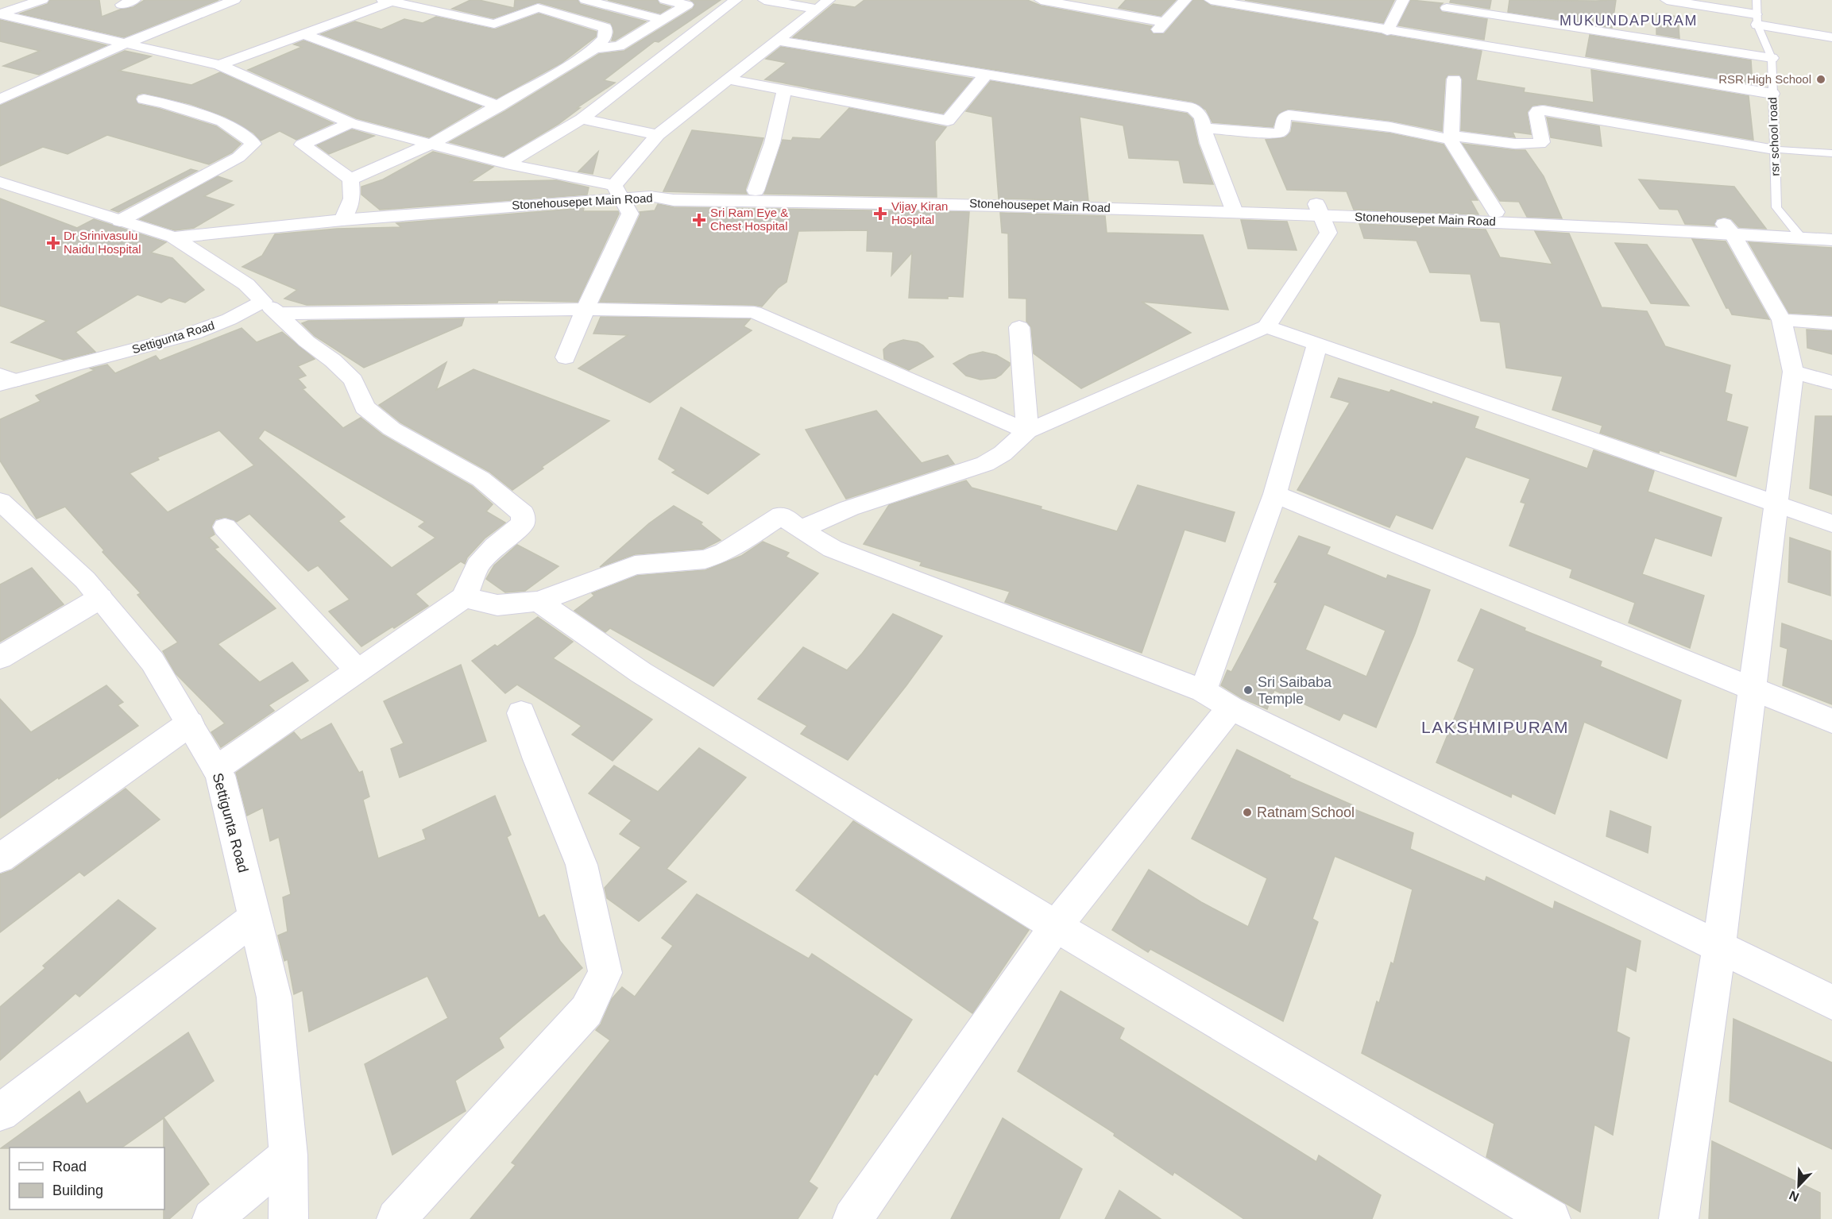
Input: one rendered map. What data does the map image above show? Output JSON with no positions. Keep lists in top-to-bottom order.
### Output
{
  "streets": {
    "street": ["Stonehousepet Main Road", "Settigunta Road"],
    "lane": ["rsr school road"]
  },
  "crossings": [
    ["rsr school road", "Stonehousepet Main Road"]
  ],
  "districts": ["MUKUNDAPURAM", "LAKSHMIPURAM"],
  "places": {
    "other": ["RSR High School", "Sri Saibaba Temple", "Ratnam School"],
    "health": ["Vijay Kiran Hospital", "Sri Ram Eye & Chest Hospital", "Dr Srinivasulu Naidu Hospital"]
  },
  "legend": ["Road", "Building"],
  "north": "bottom left"
}
